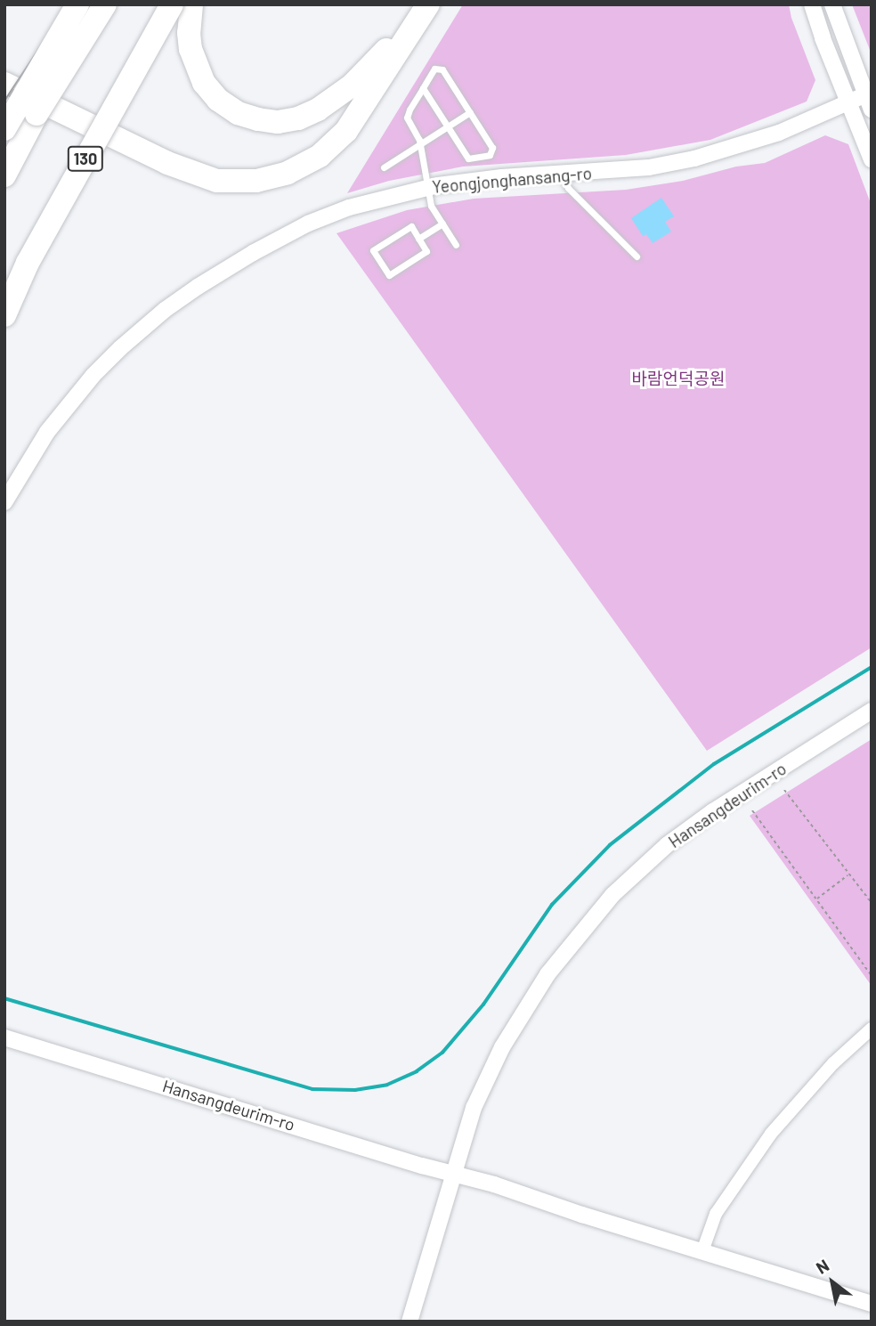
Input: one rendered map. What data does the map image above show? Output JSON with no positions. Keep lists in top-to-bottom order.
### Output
{
  "streets": {
    "highway": ["130"],
    "street": ["Yeongjonghansang-ro", "Hansangdeurim-ro"]
  },
  "parks": ["바람언덕공원"],
  "north": "top left"
}
